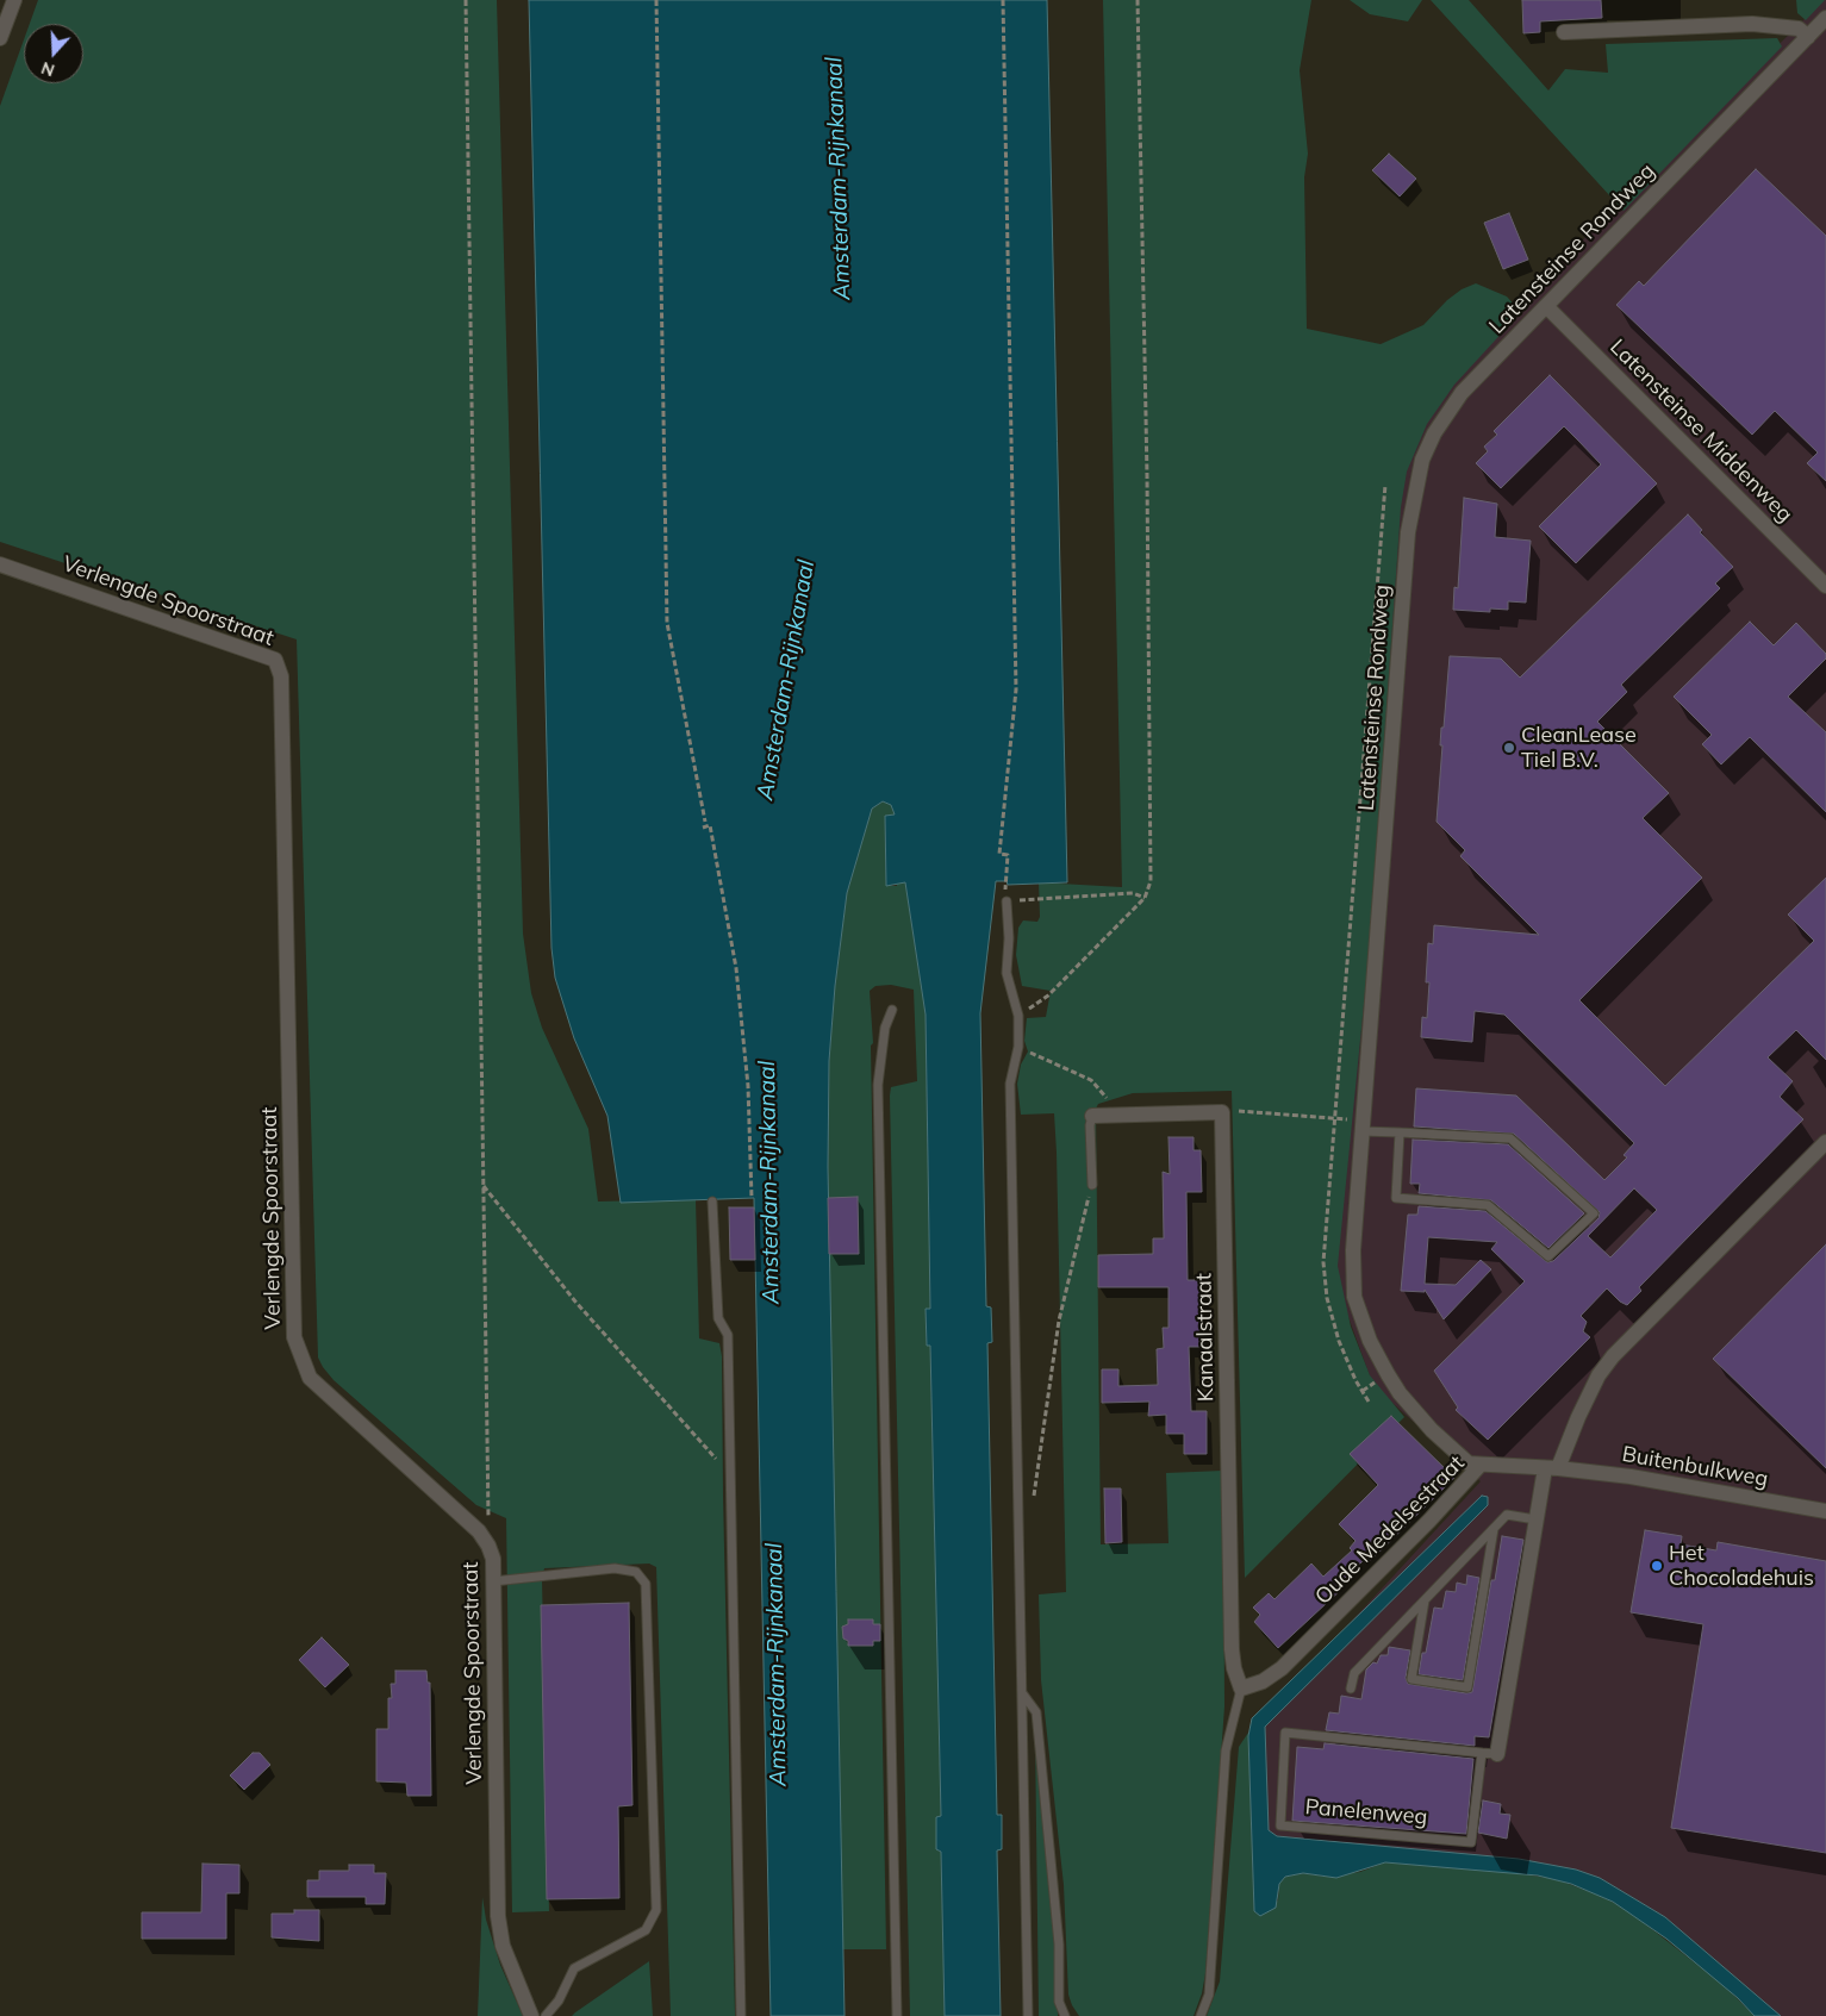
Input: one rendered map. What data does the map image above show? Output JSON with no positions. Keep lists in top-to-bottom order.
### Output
{
  "streets": {
    "street": [
      "Latensteinse Rondweg",
      "Latensteinse Middenweg",
      "Verlengde Spoorstraat",
      "Kanaalstraat",
      "Buitenbulkweg",
      "Oude Medelsestraat",
      "Panelenweg"
    ]
  },
  "crossings": [
    ["Latensteinse Rondweg", "Latensteinse Middenweg"],
    ["Latensteinse Rondweg", "Oude Medelsestraat"],
    ["Kanaalstraat", "Oude Medelsestraat"],
    ["Buitenbulkweg", "Oude Medelsestraat"],
    ["Buitenbulkweg", "Panelenweg"],
    ["Oude Medelsestraat", "Panelenweg"]
  ],
  "water": ["Amsterdam-Rijnkanaal"],
  "places": ["CleanLease Tiel B.V.", "Het Chocoladehuis"],
  "north": "bottom"
}
